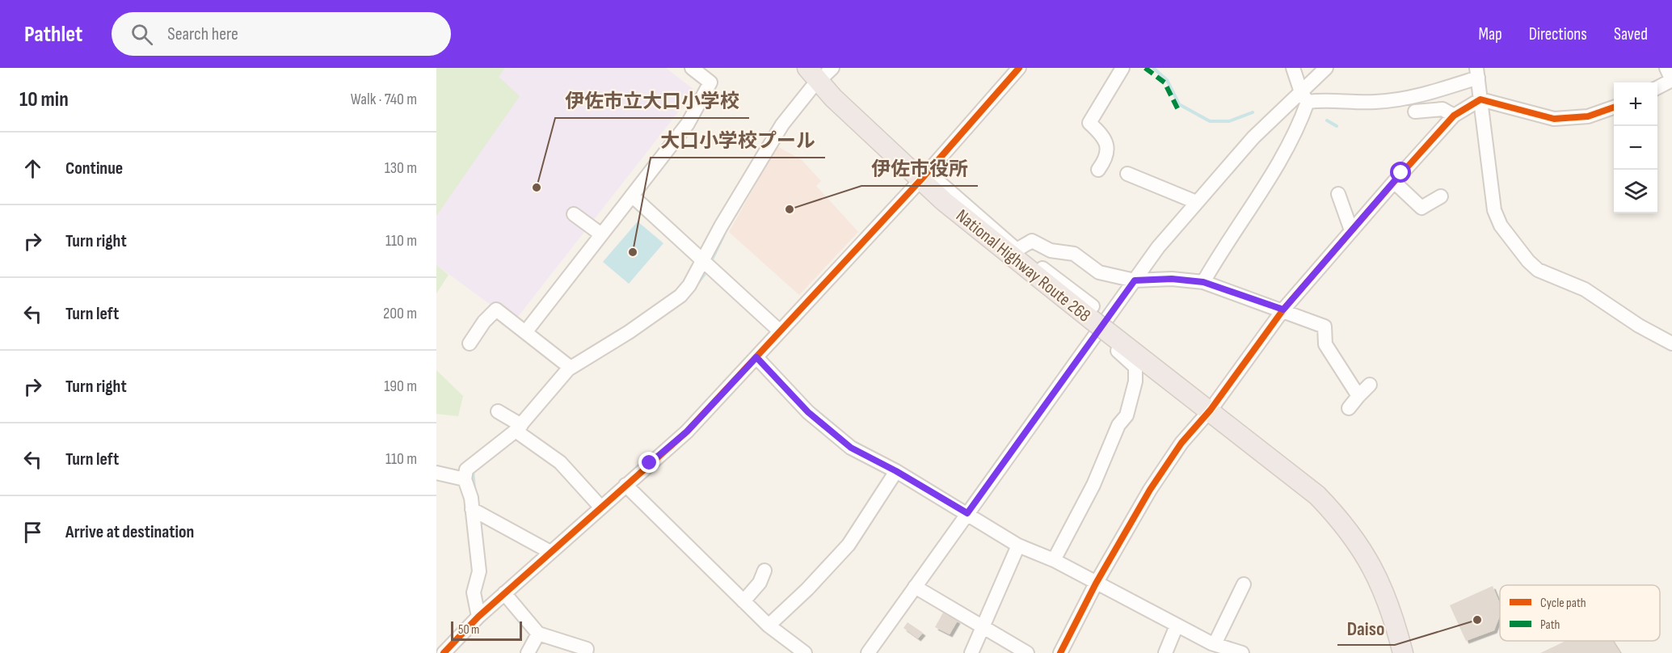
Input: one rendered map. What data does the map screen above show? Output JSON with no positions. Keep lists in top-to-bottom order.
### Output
{
  "streets": {
    "highway": ["National Highway Route 268"]
  },
  "places": [
    "伊佐市立大口小学校",
    "伊佐市役所",
    "大口小学校プール",
    "Daiso"
  ],
  "legend": ["Cycle path", "Path"],
  "scale_bar": "50 m",
  "page": {
    "header": "Pathlet",
    "search": "Search here",
    "nav": ["Map", "Directions", "Saved"],
    "heading": ["10 min", "Walk · 740 m"],
    "map_buttons": ["+", "−"],
    "list": [
      ["Continue", "130 m"],
      ["Turn right", "110 m"],
      ["Turn left", "200 m"],
      ["Turn right", "190 m"],
      ["Turn left", "110 m"],
      "Arrive at destination"
    ],
    "scale": "50 m"
  }
}
